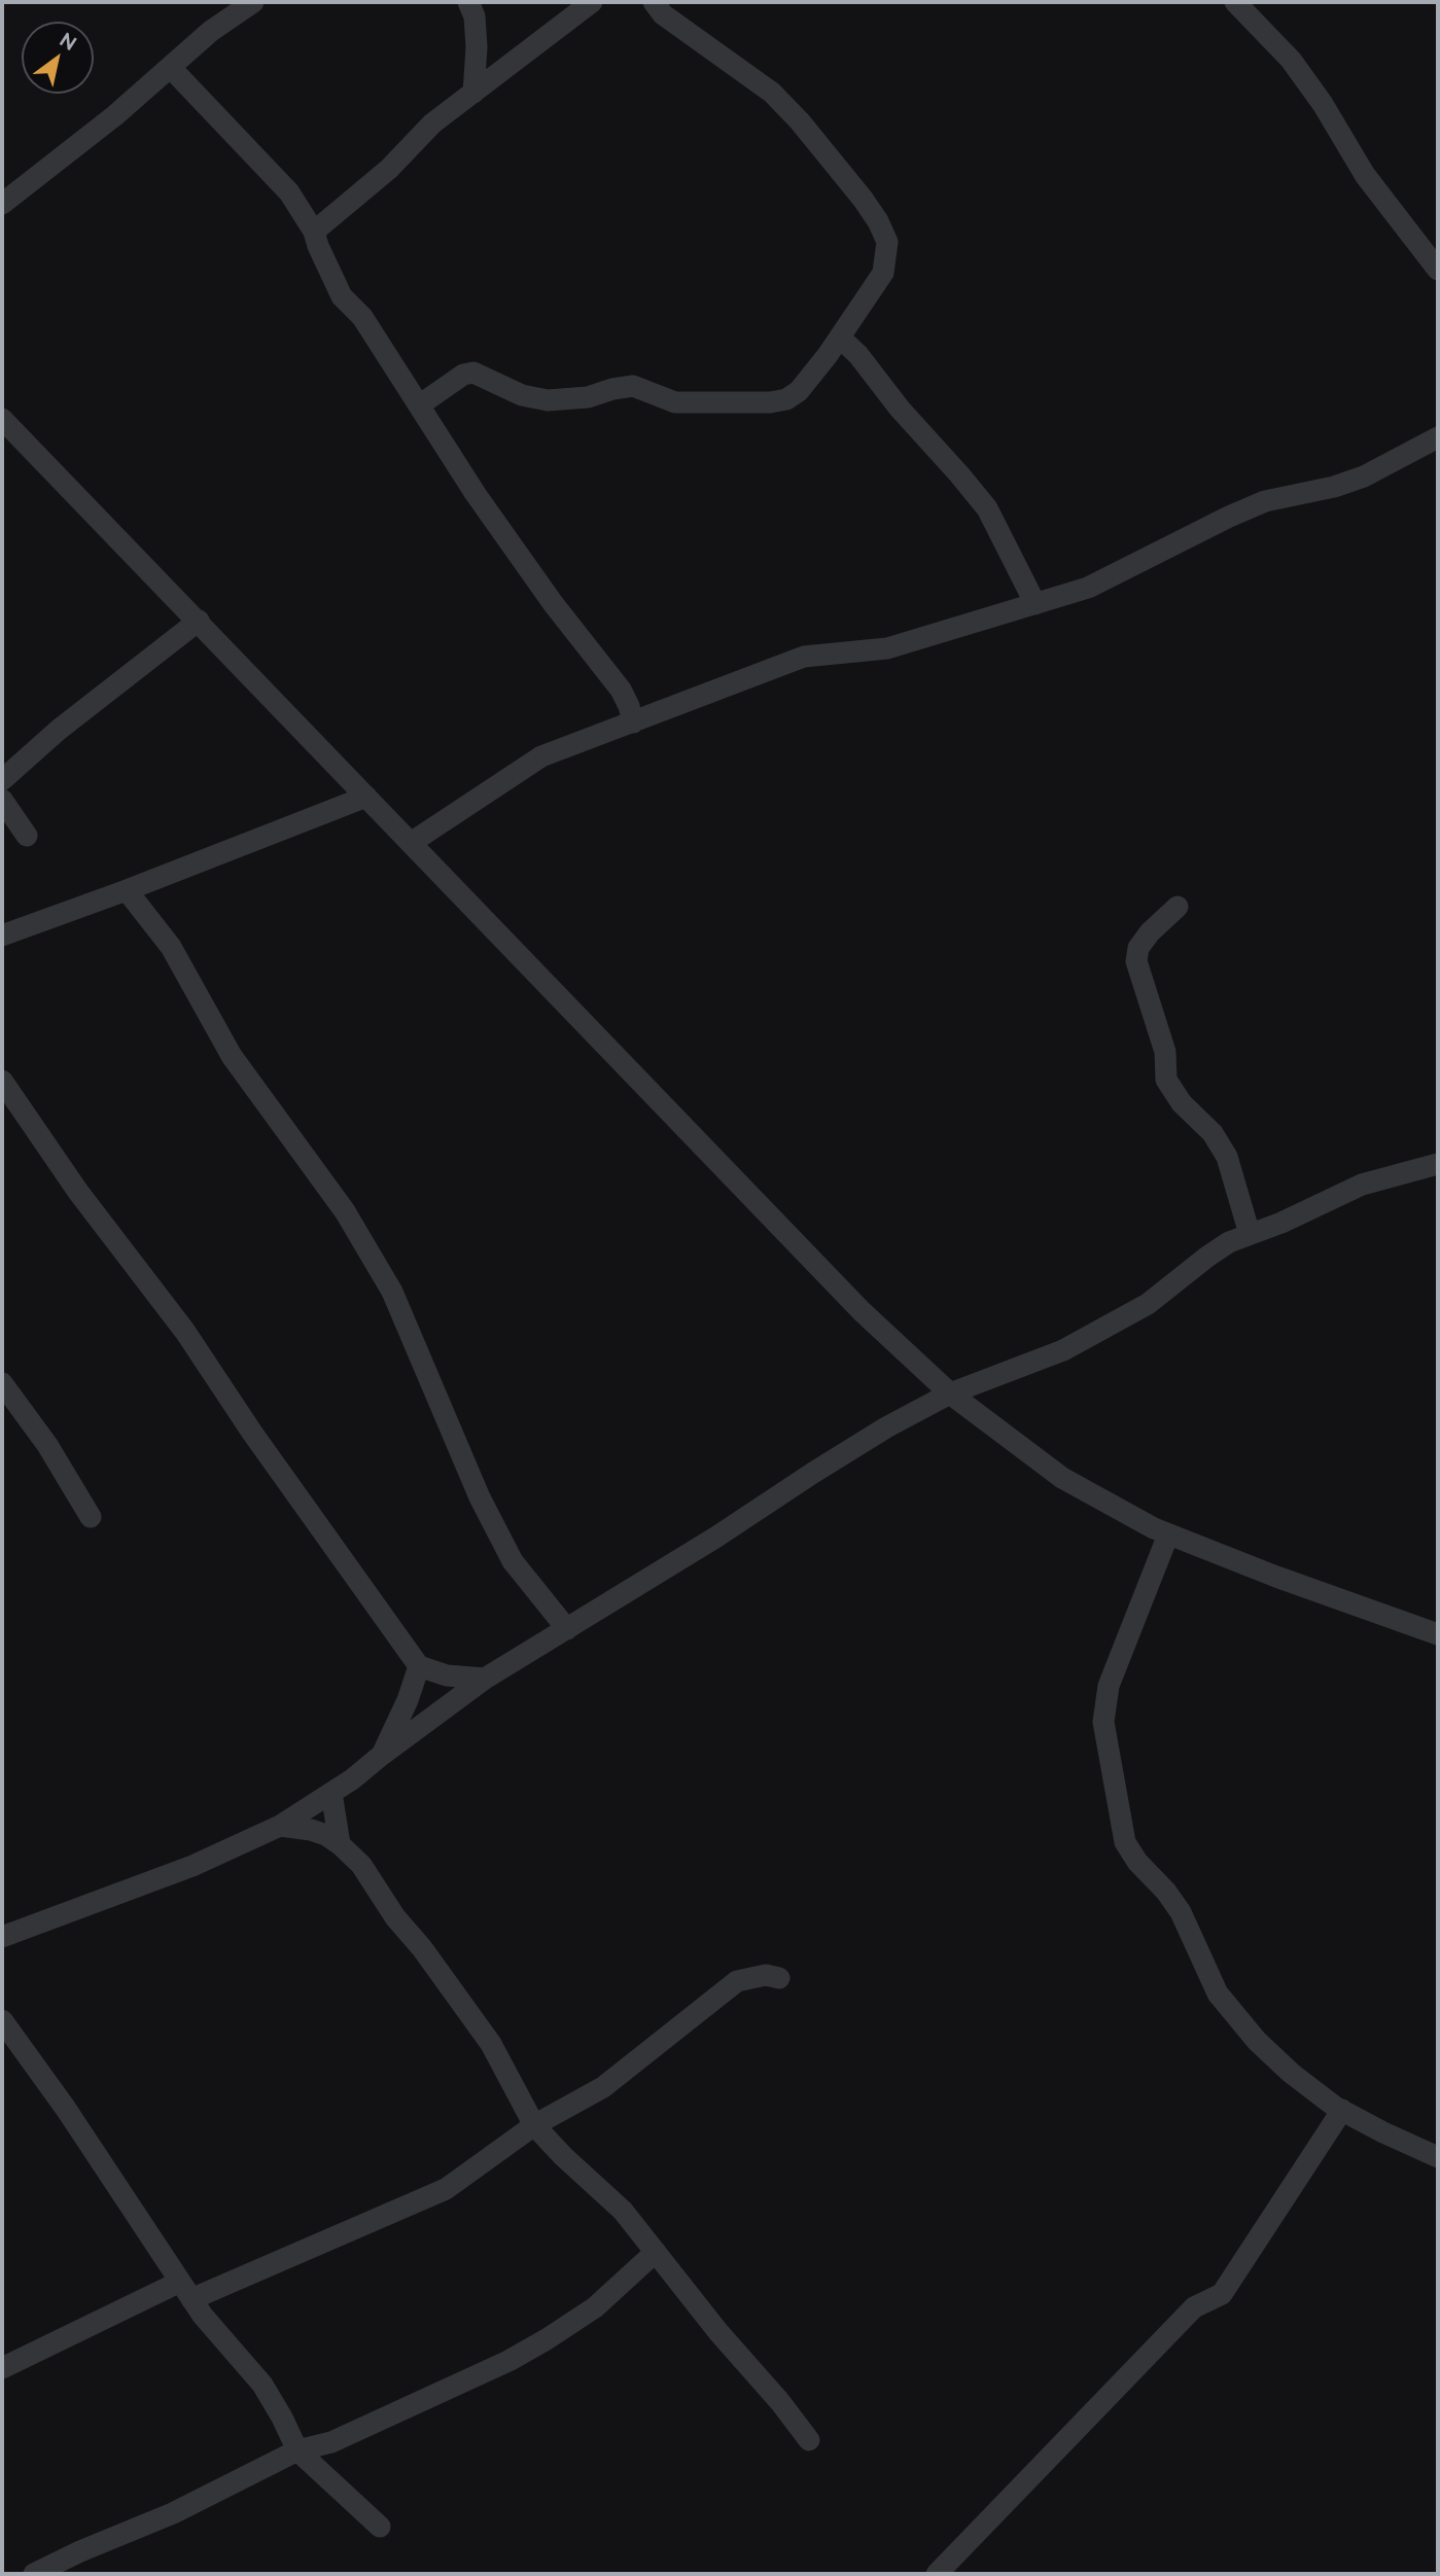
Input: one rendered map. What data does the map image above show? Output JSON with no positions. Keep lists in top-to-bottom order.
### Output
{
  "north": "top right"
}
